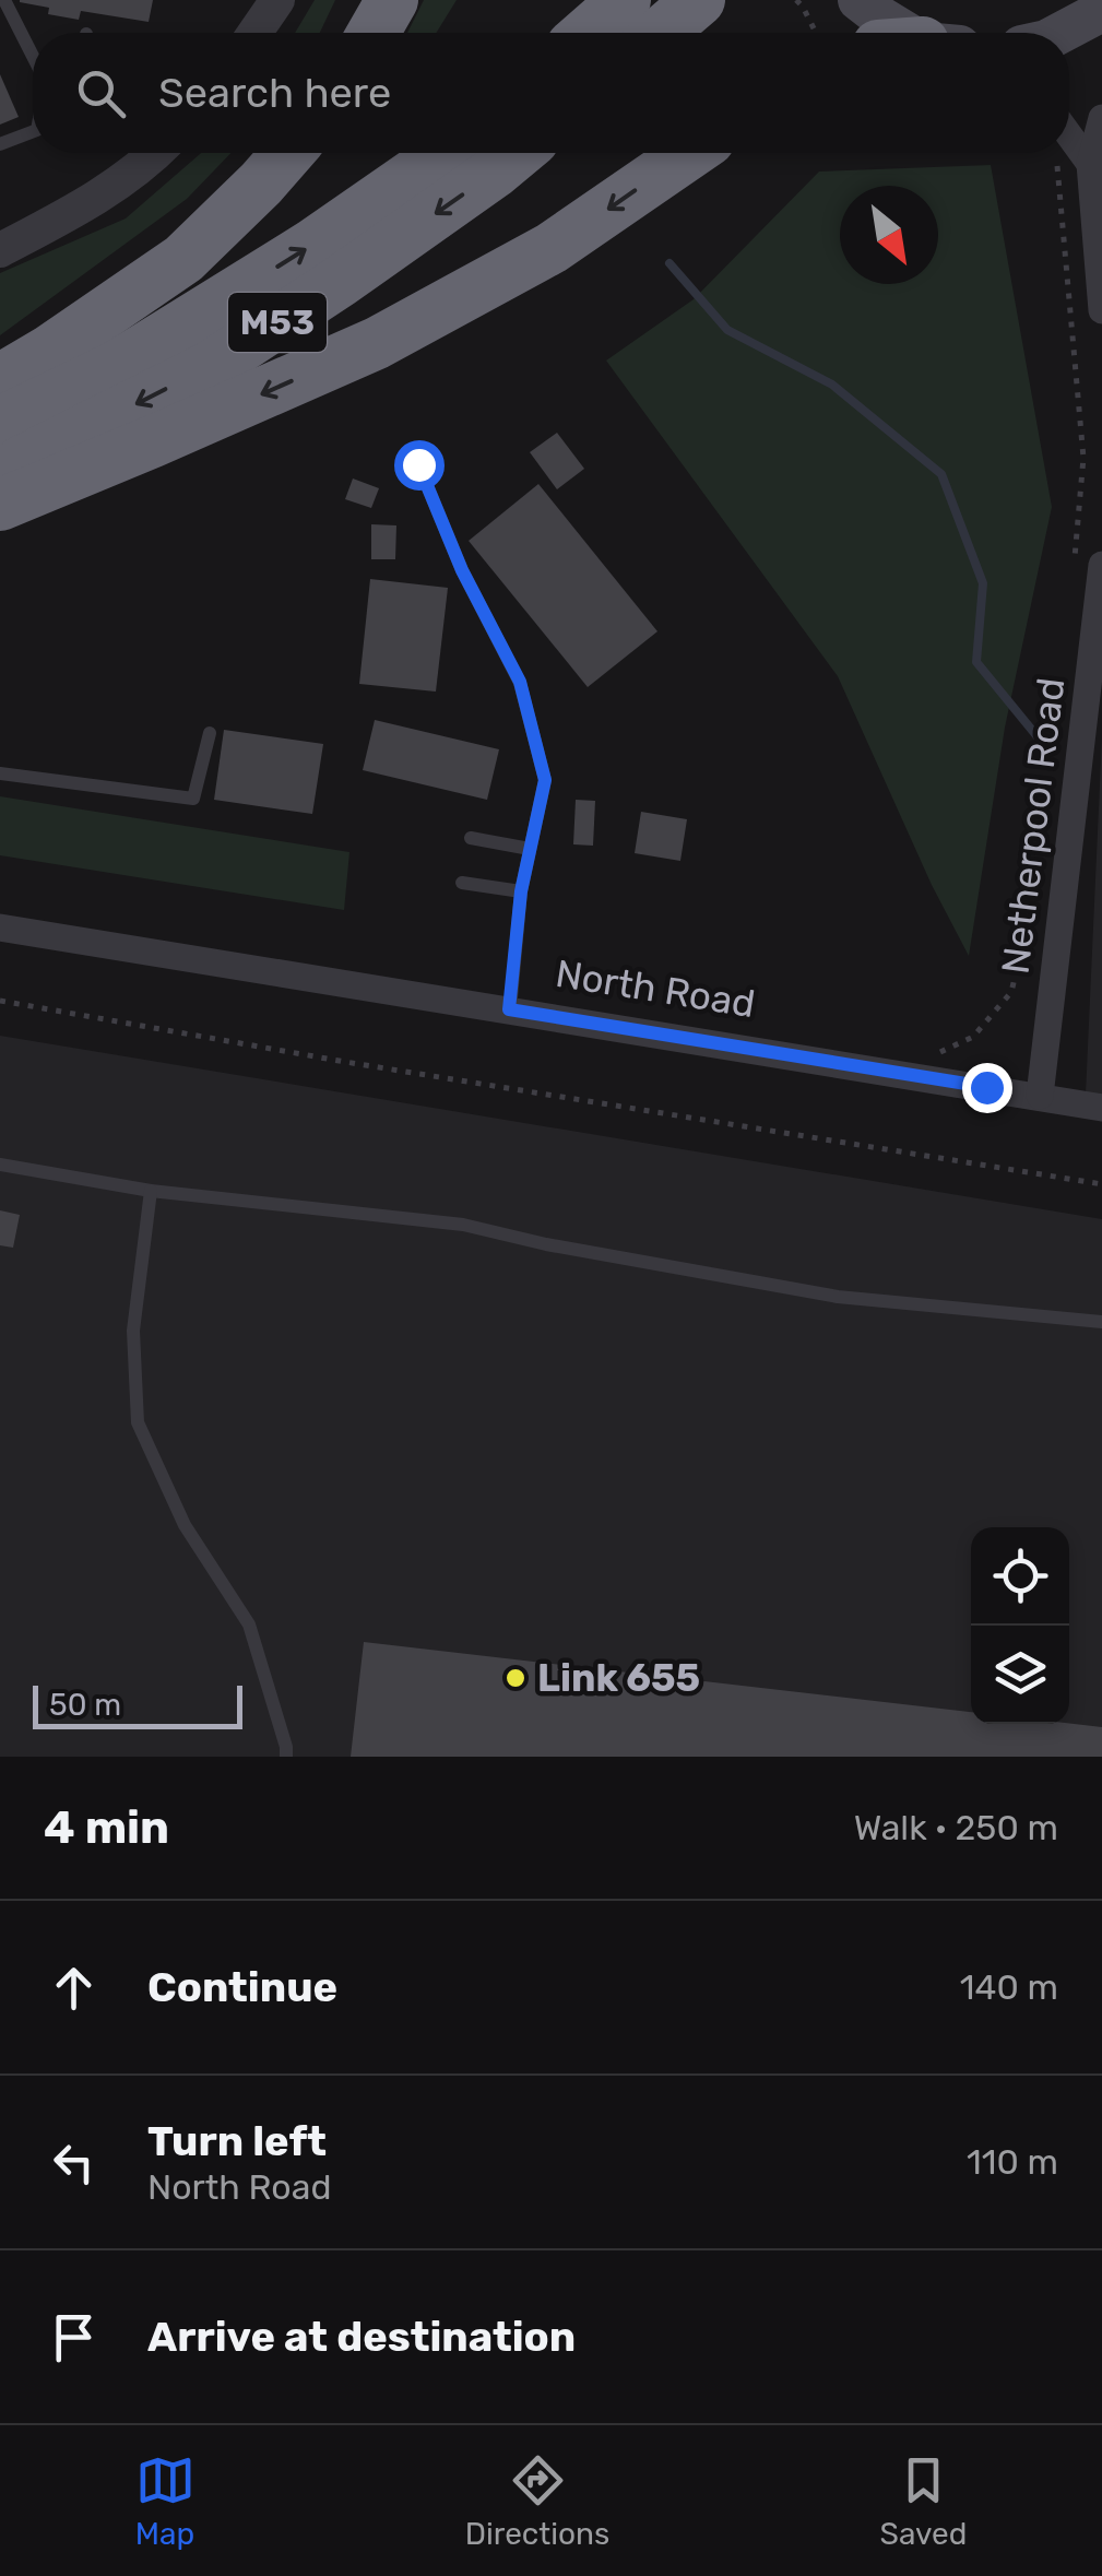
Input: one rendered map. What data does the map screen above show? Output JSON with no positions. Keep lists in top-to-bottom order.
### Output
{
  "streets": {
    "highway": ["M53"],
    "street": ["Netherpool Road", "North Road"]
  },
  "crossings": [
    ["Netherpool Road", "North Road"]
  ],
  "places": ["Link 655"],
  "scale_bar": "50 m",
  "north": "bottom right",
  "page": {
    "search": "Search here",
    "scale": "50 m",
    "heading": ["4 min", "Walk · 250 m"],
    "list": [
      ["Continue", "140 m"],
      ["Turn left", "North Road", "110 m"],
      "Arrive at destination"
    ],
    "nav": ["Map", "Directions", "Saved"]
  }
}
